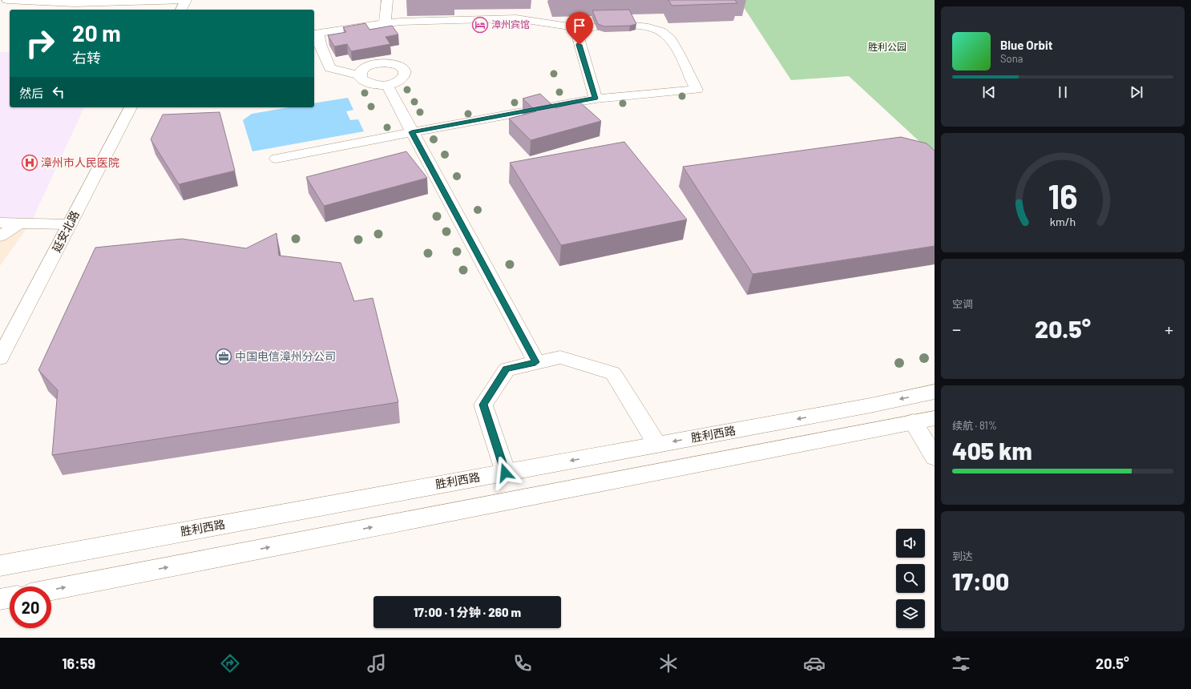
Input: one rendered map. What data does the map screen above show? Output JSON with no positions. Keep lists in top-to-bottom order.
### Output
{
  "streets": {
    "main road": ["延安北路", "胜利西路"]
  },
  "parks": ["胜利公园"],
  "places": {
    "hotel": ["漳州宾馆"],
    "hospital": ["漳州市人民医院"],
    "office": ["中国电信漳州分公司"]
  },
  "page": {
    "turn": ["20 m", "右转"],
    "song": ["Blue Orbit", "Sona"],
    "then": "然后",
    "tile": [
      "空调",
      ["续航 · 81%", "405 km"],
      ["到达", "17:00"]
    ],
    "heat": ["−", "20.5°", "+"],
    "limit": "20",
    "trip": "17:00 · 1 分钟 · 260 m",
    "tabs": ["16:59", "20.5°"],
    "gauge": ["16", "km/h"]
  }
}
